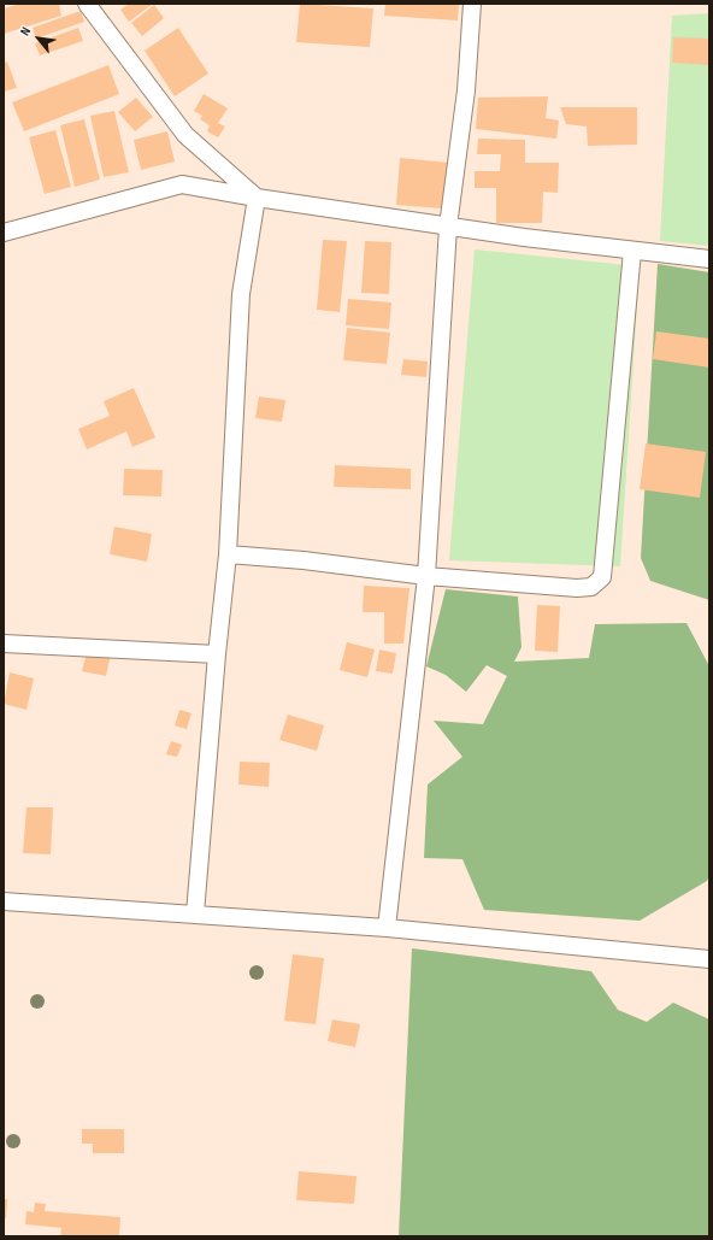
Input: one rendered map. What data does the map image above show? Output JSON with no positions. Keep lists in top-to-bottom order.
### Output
{
  "north": "top left"
}
